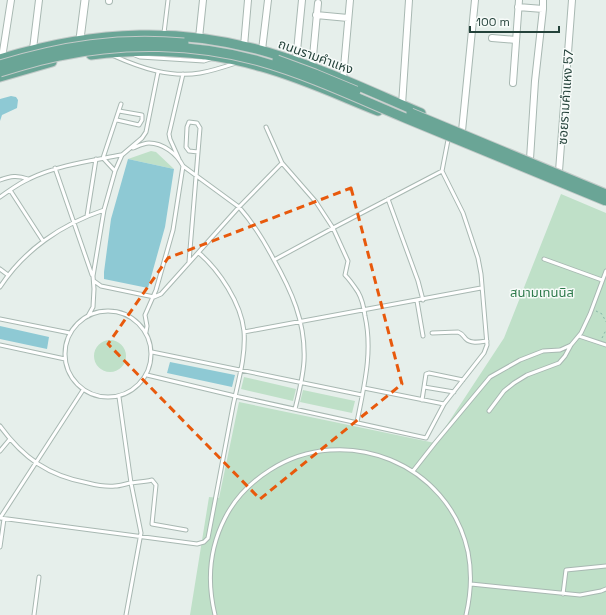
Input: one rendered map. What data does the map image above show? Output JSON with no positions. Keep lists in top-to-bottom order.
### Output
{
  "streets": {
    "main road": ["ถนนรามคำแหง"],
    "street": ["ซอยรามคำแหง 57"]
  },
  "crossings": [
    ["ถนนรามคำแหง", "ซอยรามคำแหง 57"]
  ],
  "parks": ["สนามเทนนิส"],
  "scale_bar": "100 m"
}
